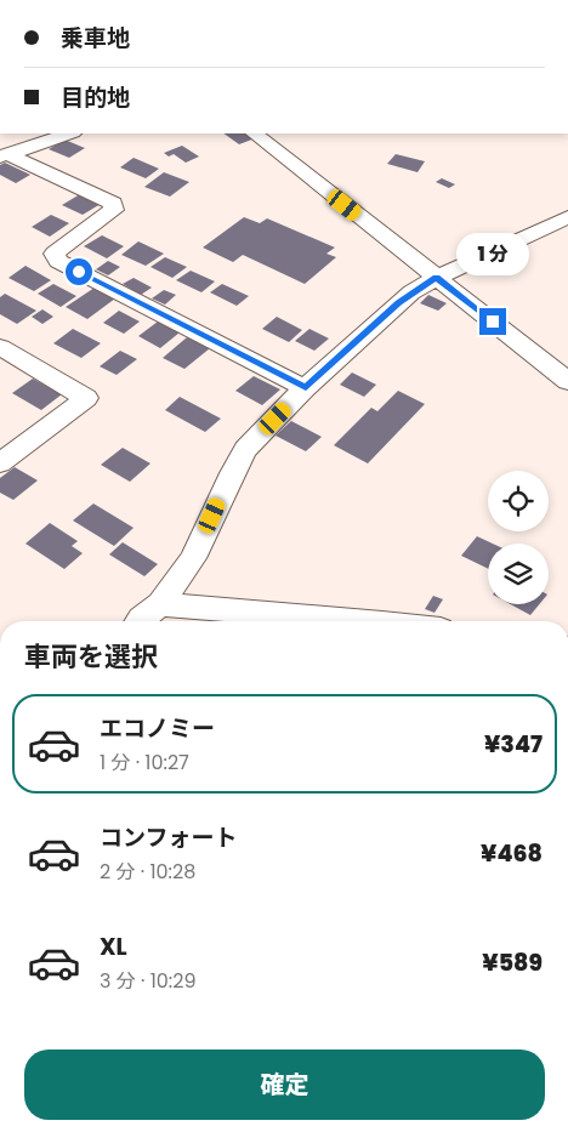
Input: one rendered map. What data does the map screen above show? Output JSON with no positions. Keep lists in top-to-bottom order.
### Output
{
  "page": {
    "banner": ["乗車地", "目的地"],
    "bubble": "1 分",
    "heading": "車両を選択",
    "list": [
      {
        "name": "エコノミー",
        "note": "1 分 · 10:27",
        "value": "¥347"
      },
      {
        "name": "コンフォート",
        "note": "2 分 · 10:28",
        "value": "¥468"
      },
      {
        "name": "XL",
        "note": "3 分 · 10:29",
        "value": "¥589"
      }
    ],
    "buttons": "確定"
  }
}
